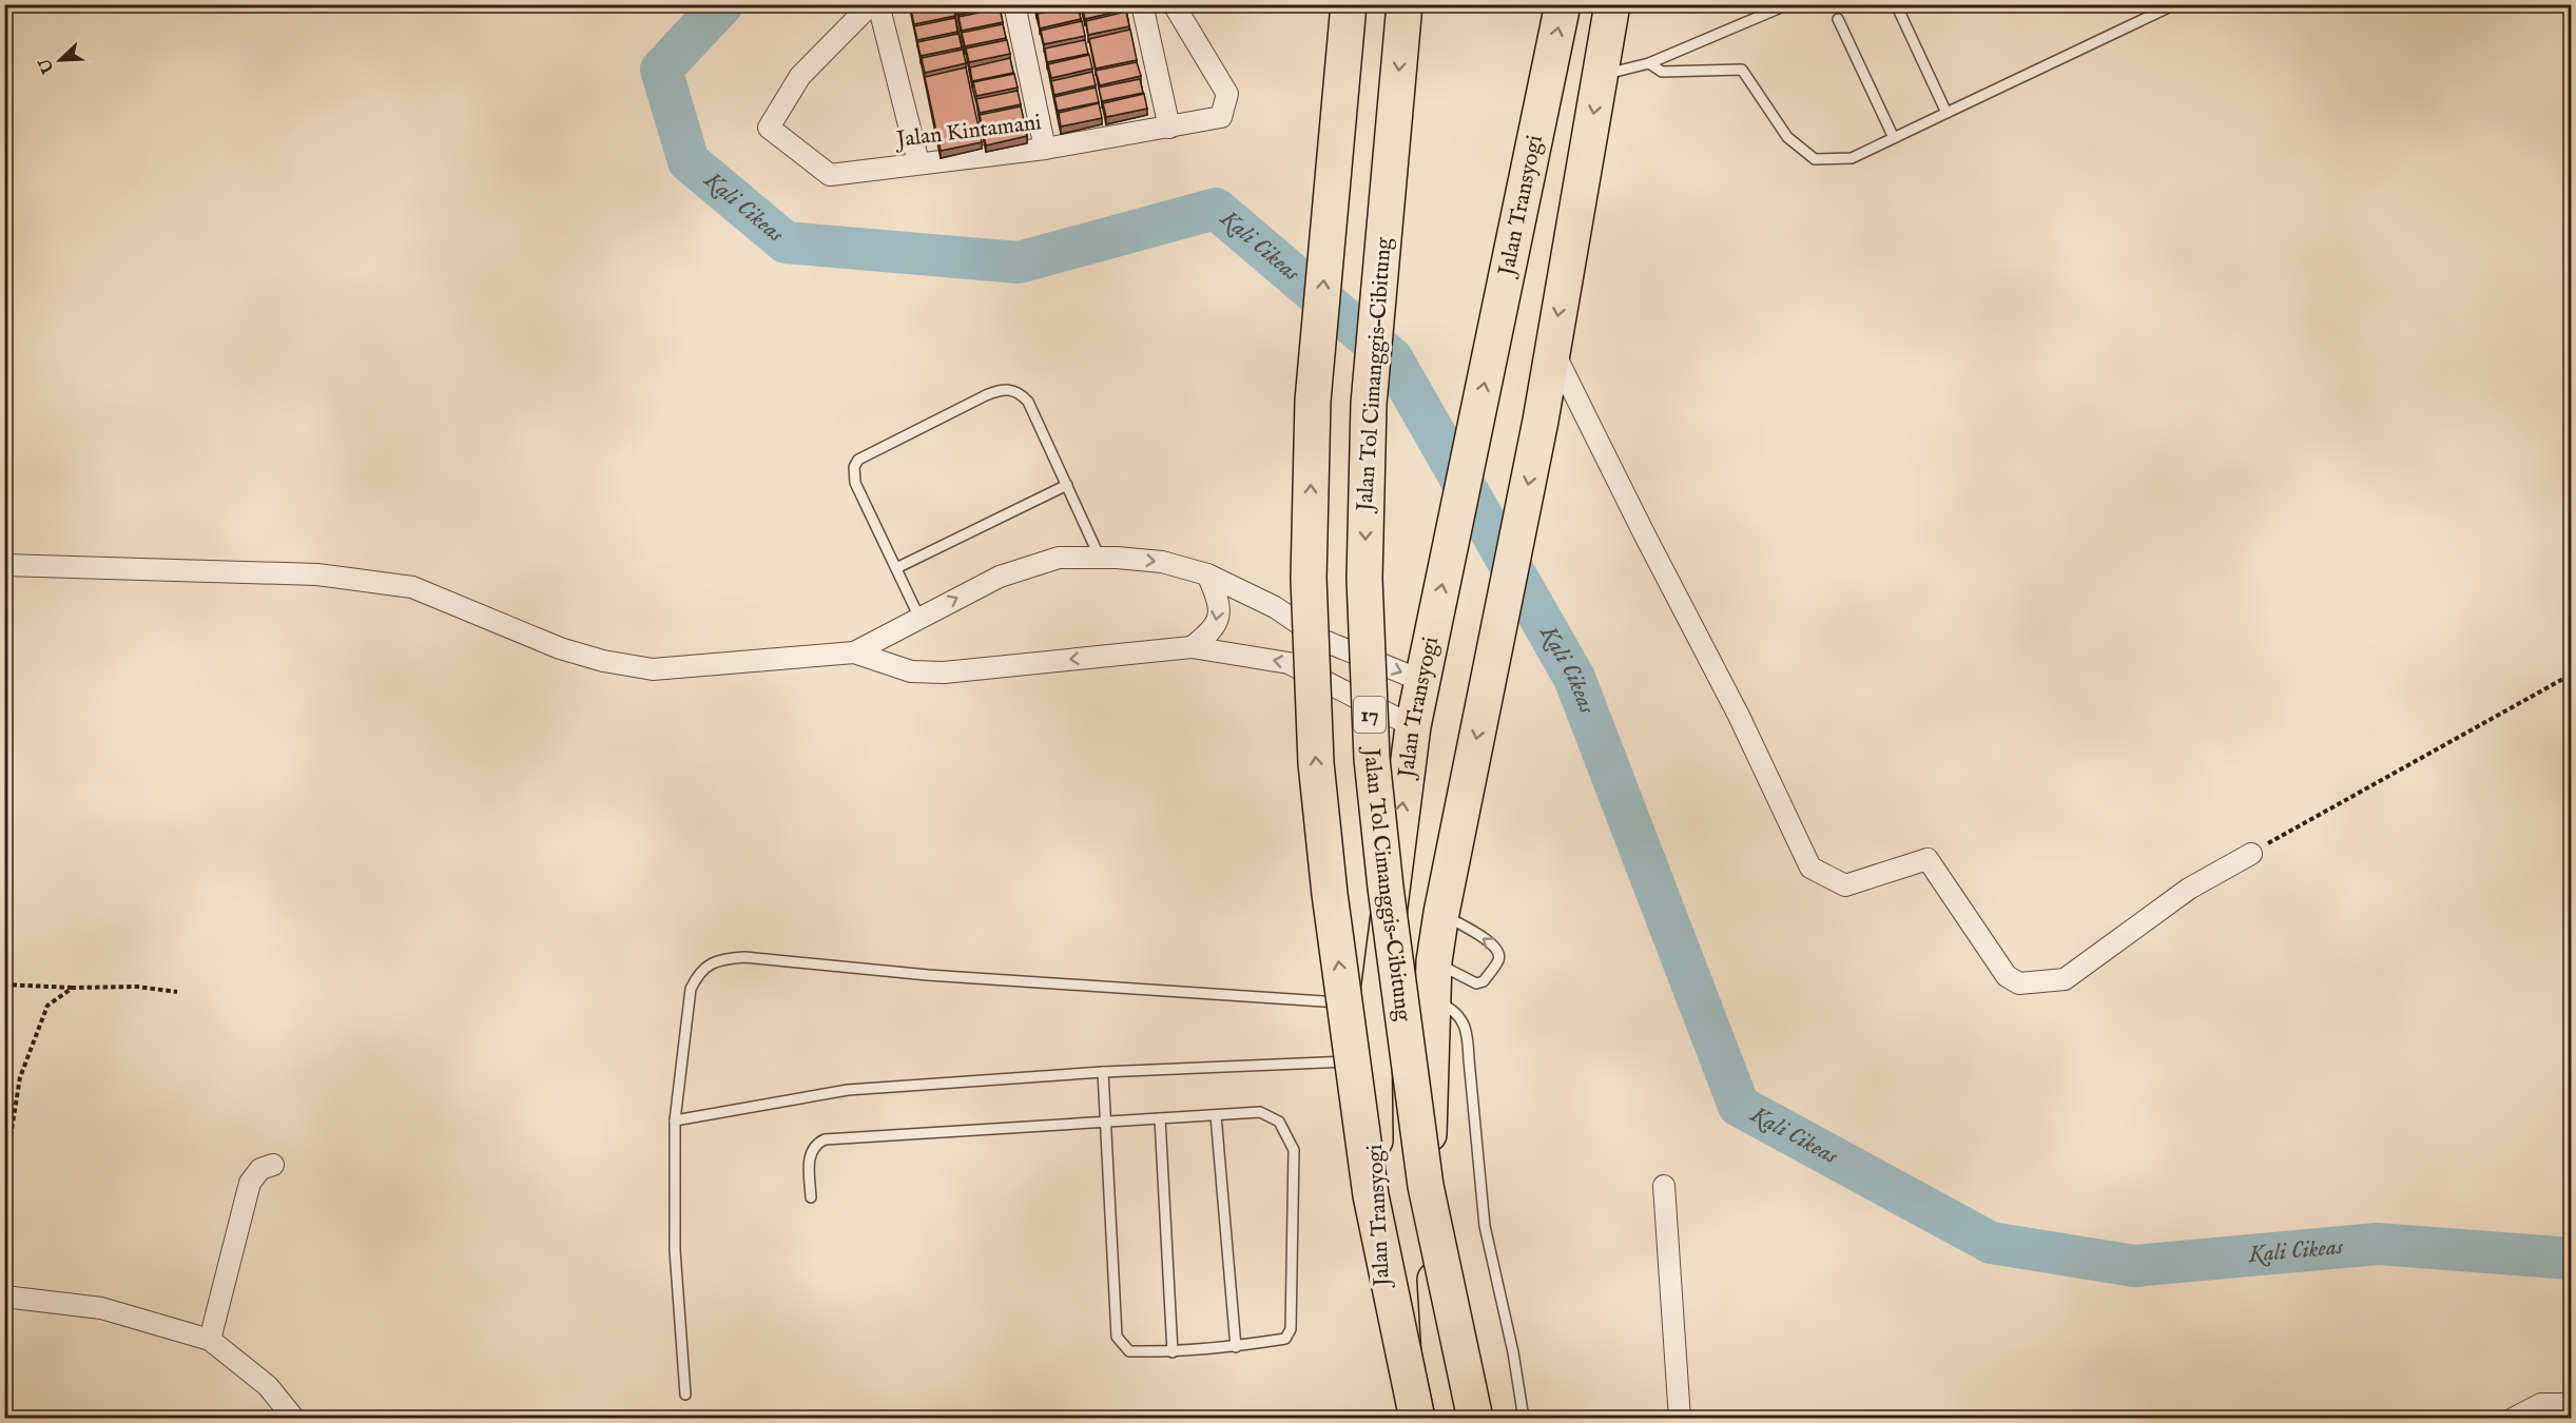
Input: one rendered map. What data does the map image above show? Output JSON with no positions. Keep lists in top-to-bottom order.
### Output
{
  "streets": {
    "highway": ["Jalan Transyogi", "Jalan Tol Cimanggis–Cibitung", "17"],
    "street": ["Jalan Kintamani"]
  },
  "water": ["Kali Cikeas"],
  "north": "bottom left"
}
